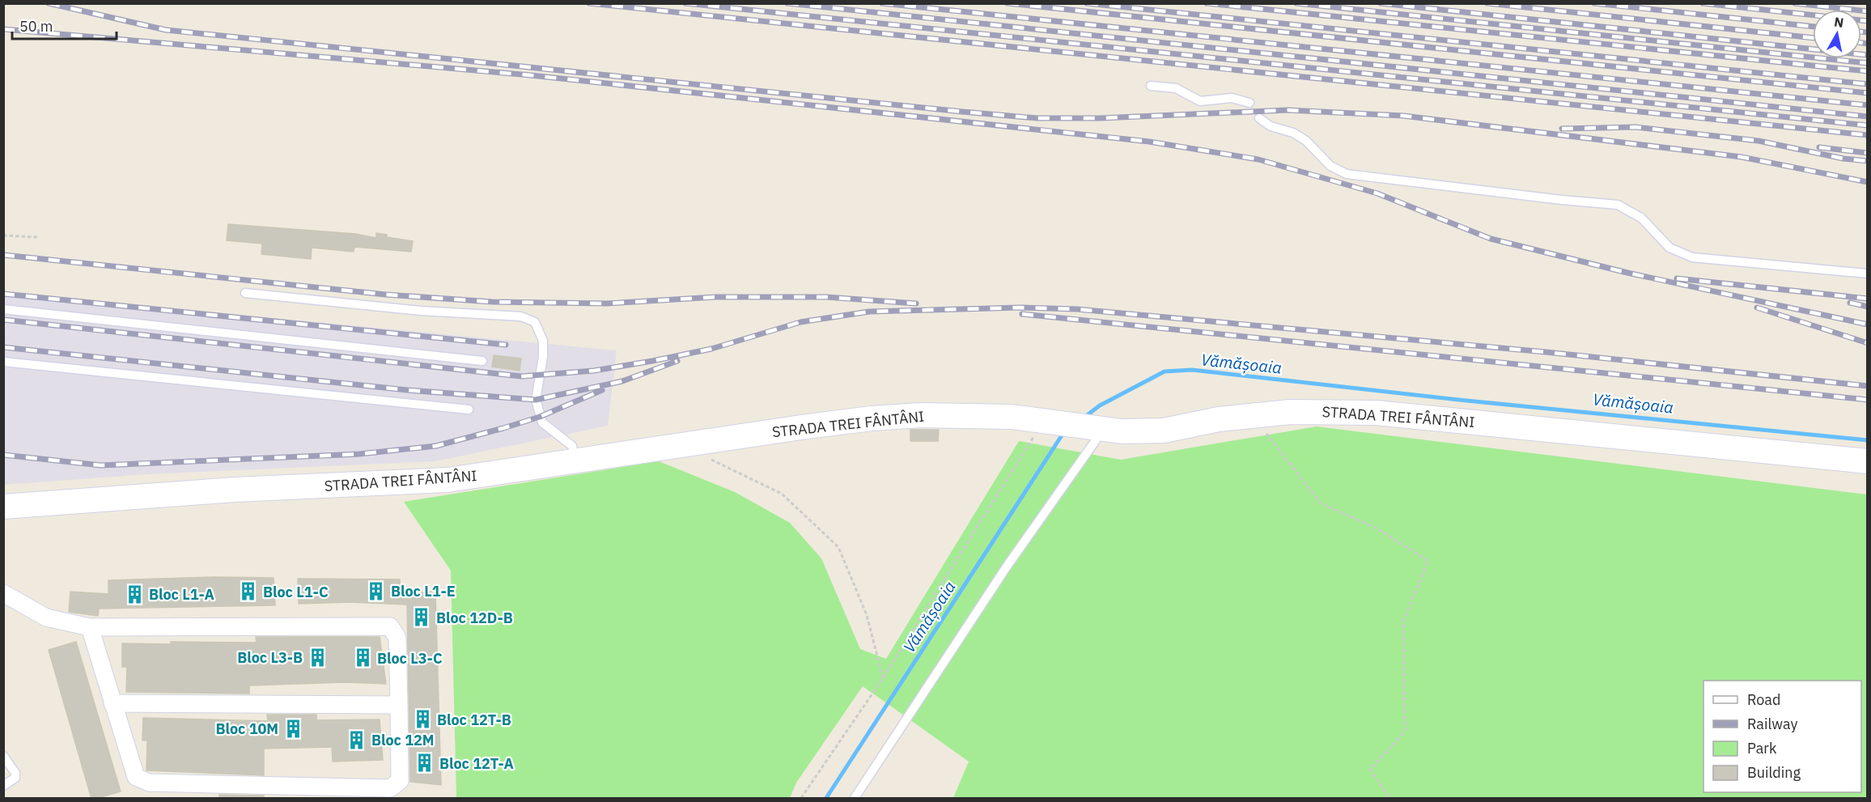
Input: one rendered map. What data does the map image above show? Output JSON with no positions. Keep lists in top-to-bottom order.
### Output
{
  "streets": {
    "main road": ["STRADA TREI FÂNTÂNI"]
  },
  "water": ["Vămășoaia"],
  "places": {
    "building": [
      "Bloc L1-E",
      "Bloc L1-C",
      "Bloc L1-A",
      "Bloc 12D-B",
      "Bloc L3-B",
      "Bloc L3-C",
      "Bloc 12T-B",
      "Bloc 10M",
      "Bloc 12M",
      "Bloc 12T-A"
    ]
  },
  "legend": [
    "Road",
    "Railway",
    "Park",
    "Building"
  ],
  "scale_bar": "50 m",
  "north": "top"
}
